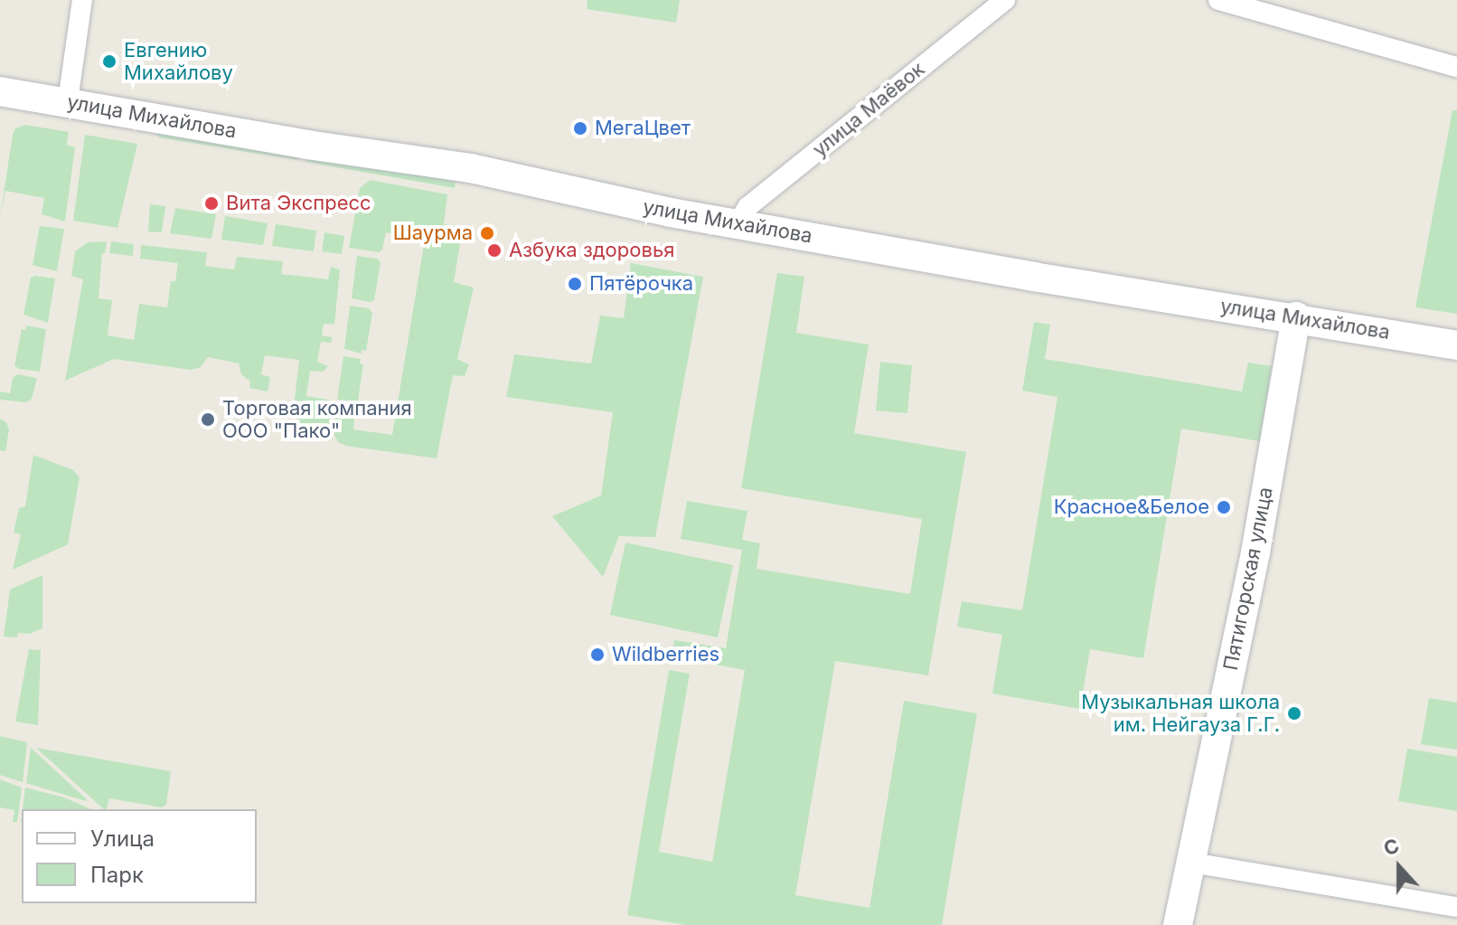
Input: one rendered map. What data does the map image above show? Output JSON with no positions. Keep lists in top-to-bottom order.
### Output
{
  "streets": {
    "street": ["улица Маёвок", "улица Михайлова", "Пятигорская улица"]
  },
  "crossings": [
    ["улица Маёвок", "улица Михайлова"],
    ["улица Михайлова", "Пятигорская улица"]
  ],
  "places": [
    "Евгению Михайлову",
    "МегаЦвет",
    "Вита Экспресс",
    "Шаурма",
    "Азбука здоровья",
    "Пятёрочка",
    "Торговая компания ООО \"Пако\"",
    "Красное&Белое",
    "Wildberries",
    "Музыкальная школа им. Нейгауза Г.Г."
  ],
  "legend": ["Улица", "Парк"],
  "north": "top"
}
